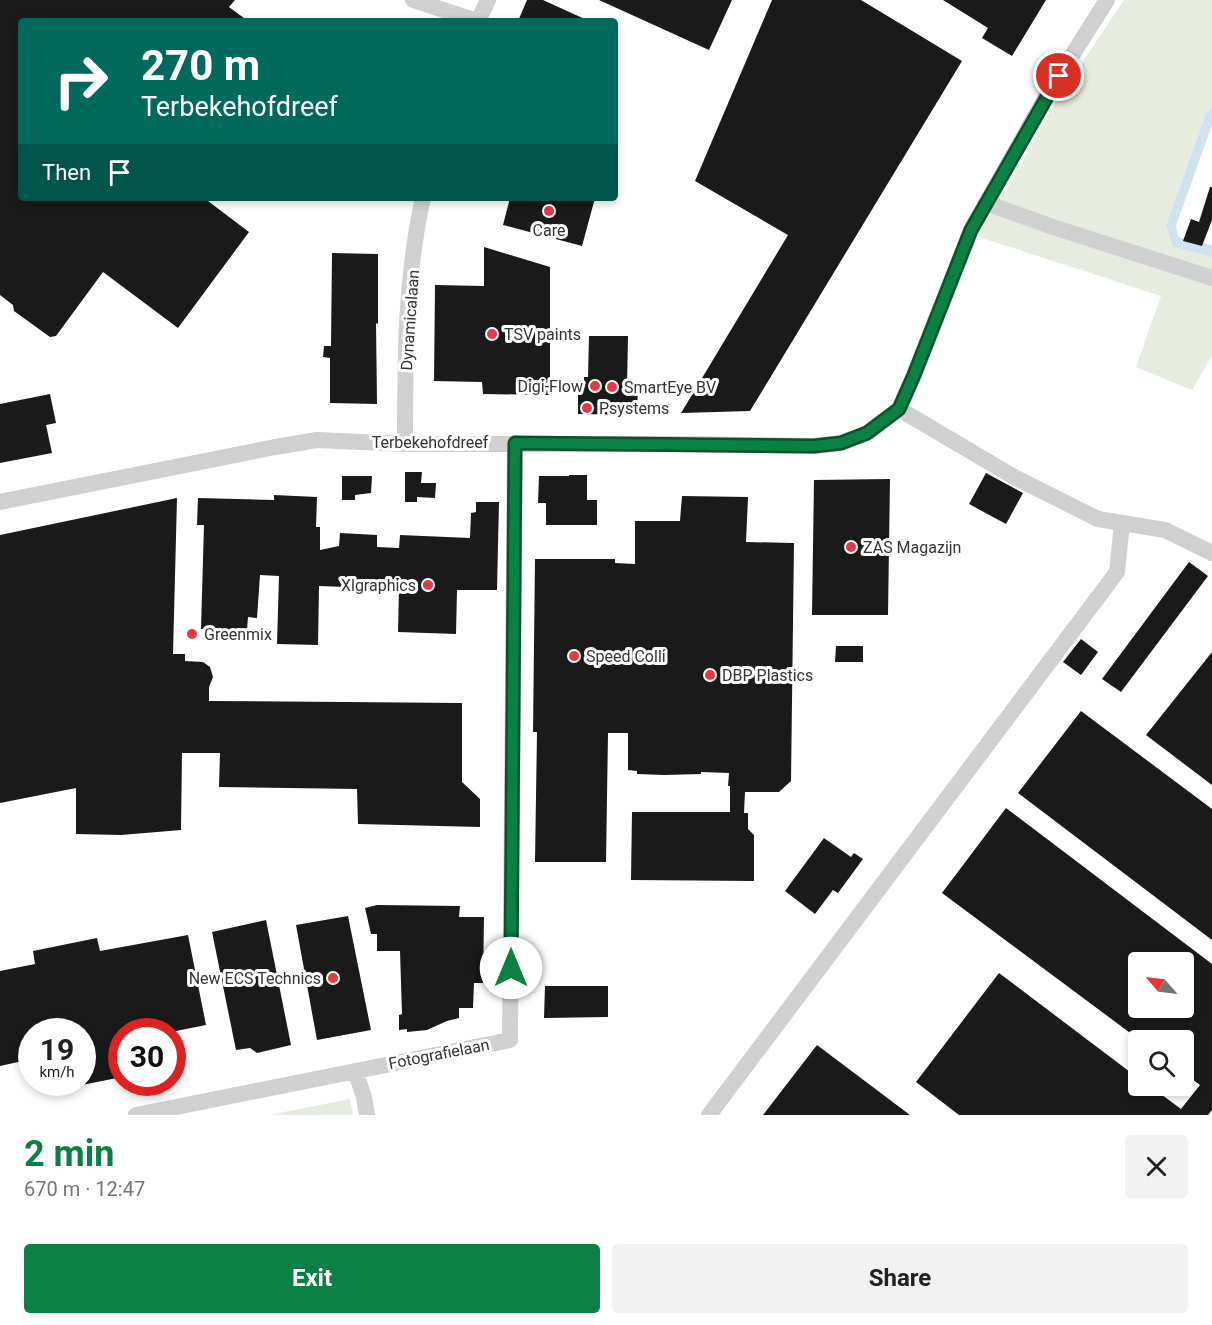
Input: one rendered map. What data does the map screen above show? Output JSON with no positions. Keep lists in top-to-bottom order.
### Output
{
  "streets": {
    "street": ["Dynamicalaan", "Terbekehofdreef", "Fotografielaan"]
  },
  "crossings": [
    ["Dynamicalaan", "Terbekehofdreef"],
    ["Terbekehofdreef", "Fotografielaan"]
  ],
  "places": [
    "Care",
    "TSV paints",
    "Digi-Flow",
    "SmartEye BV",
    "Psystems",
    "ZAS Magazijn",
    "Xlgraphics",
    "Greenmix",
    "Speed Colli",
    "DBP Plastics",
    "New ECS Technics"
  ],
  "north": "top left",
  "page": {
    "turn": ["270 m", "Terbekehofdreef"],
    "then": "Then",
    "speed": "19 km/h",
    "limit": "30",
    "heading": ["2 min", "670 m · 12:47"],
    "buttons": ["Exit", "Share"]
  }
}
